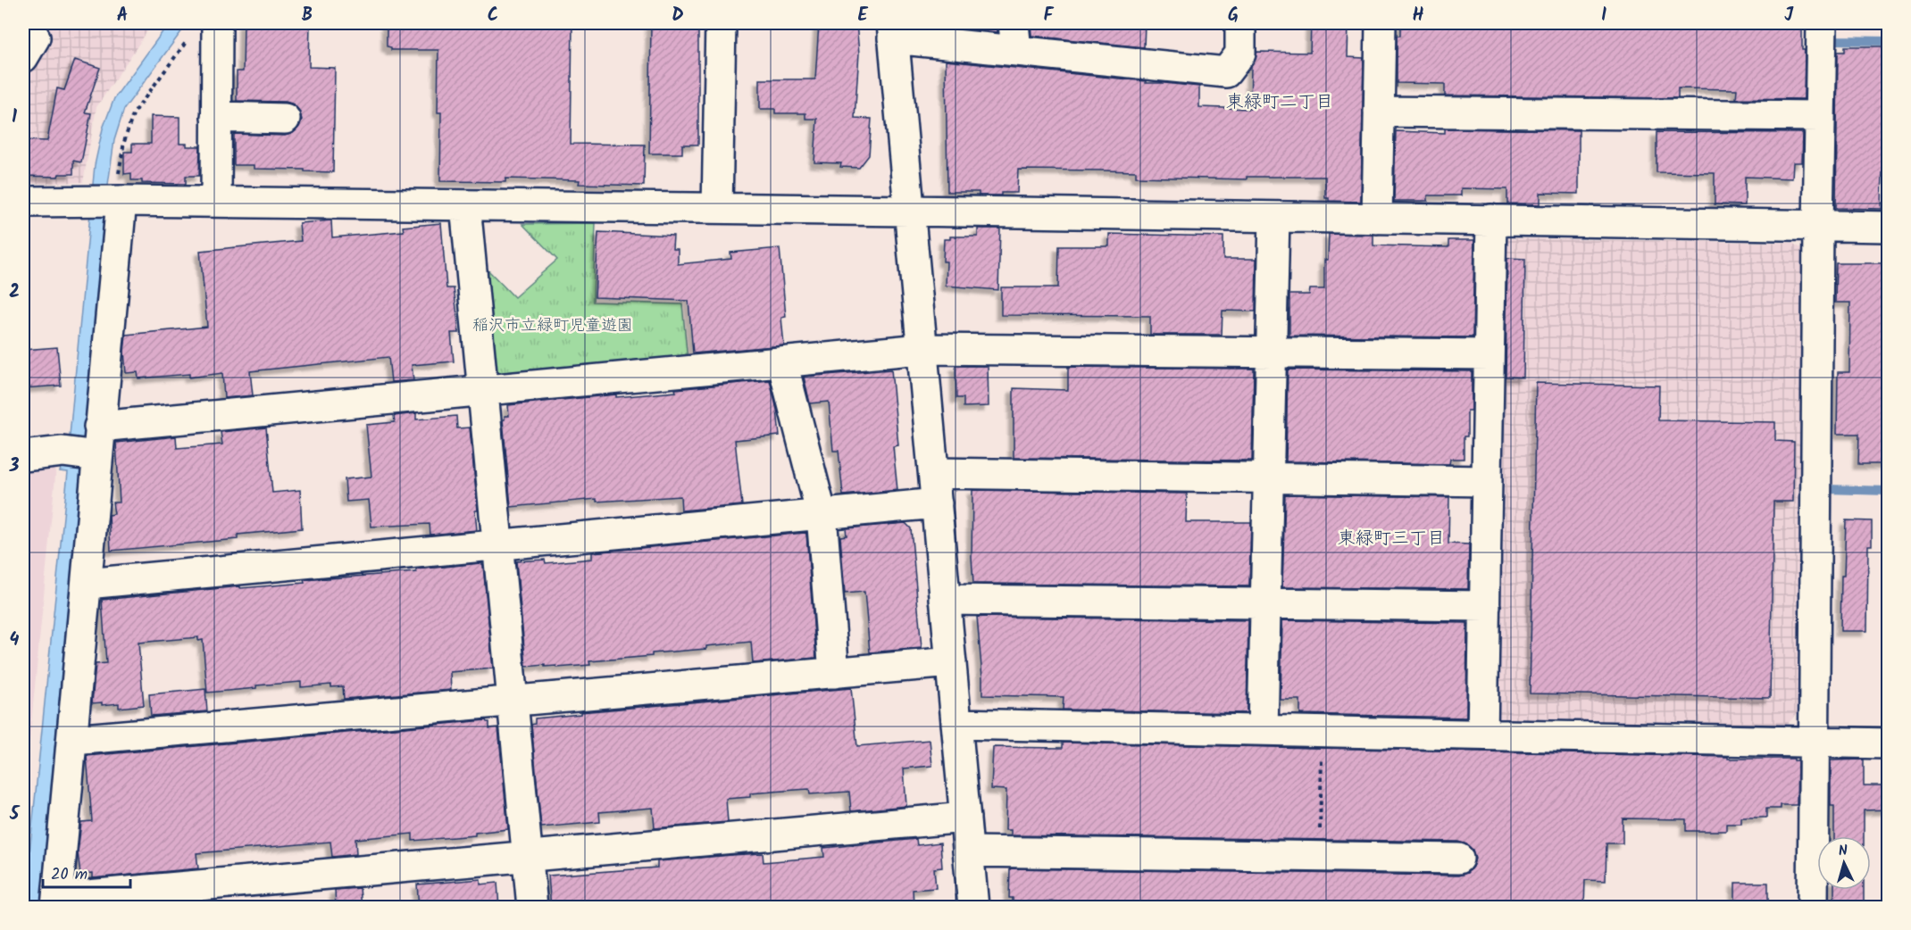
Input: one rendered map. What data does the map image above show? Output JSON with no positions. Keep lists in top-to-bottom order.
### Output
{
  "districts": ["東緑町二丁目", "東緑町三丁目"],
  "parks": ["稲沢市立緑町児童遊園"],
  "scale_bar": "20 m",
  "north": "top",
  "grid": {
    "columns": [
      "A",
      "B",
      "C",
      "D",
      "E",
      "F",
      "G",
      "H",
      "I",
      "J"
    ],
    "rows": [
      "1",
      "2",
      "3",
      "4",
      "5"
    ]
  }
}
